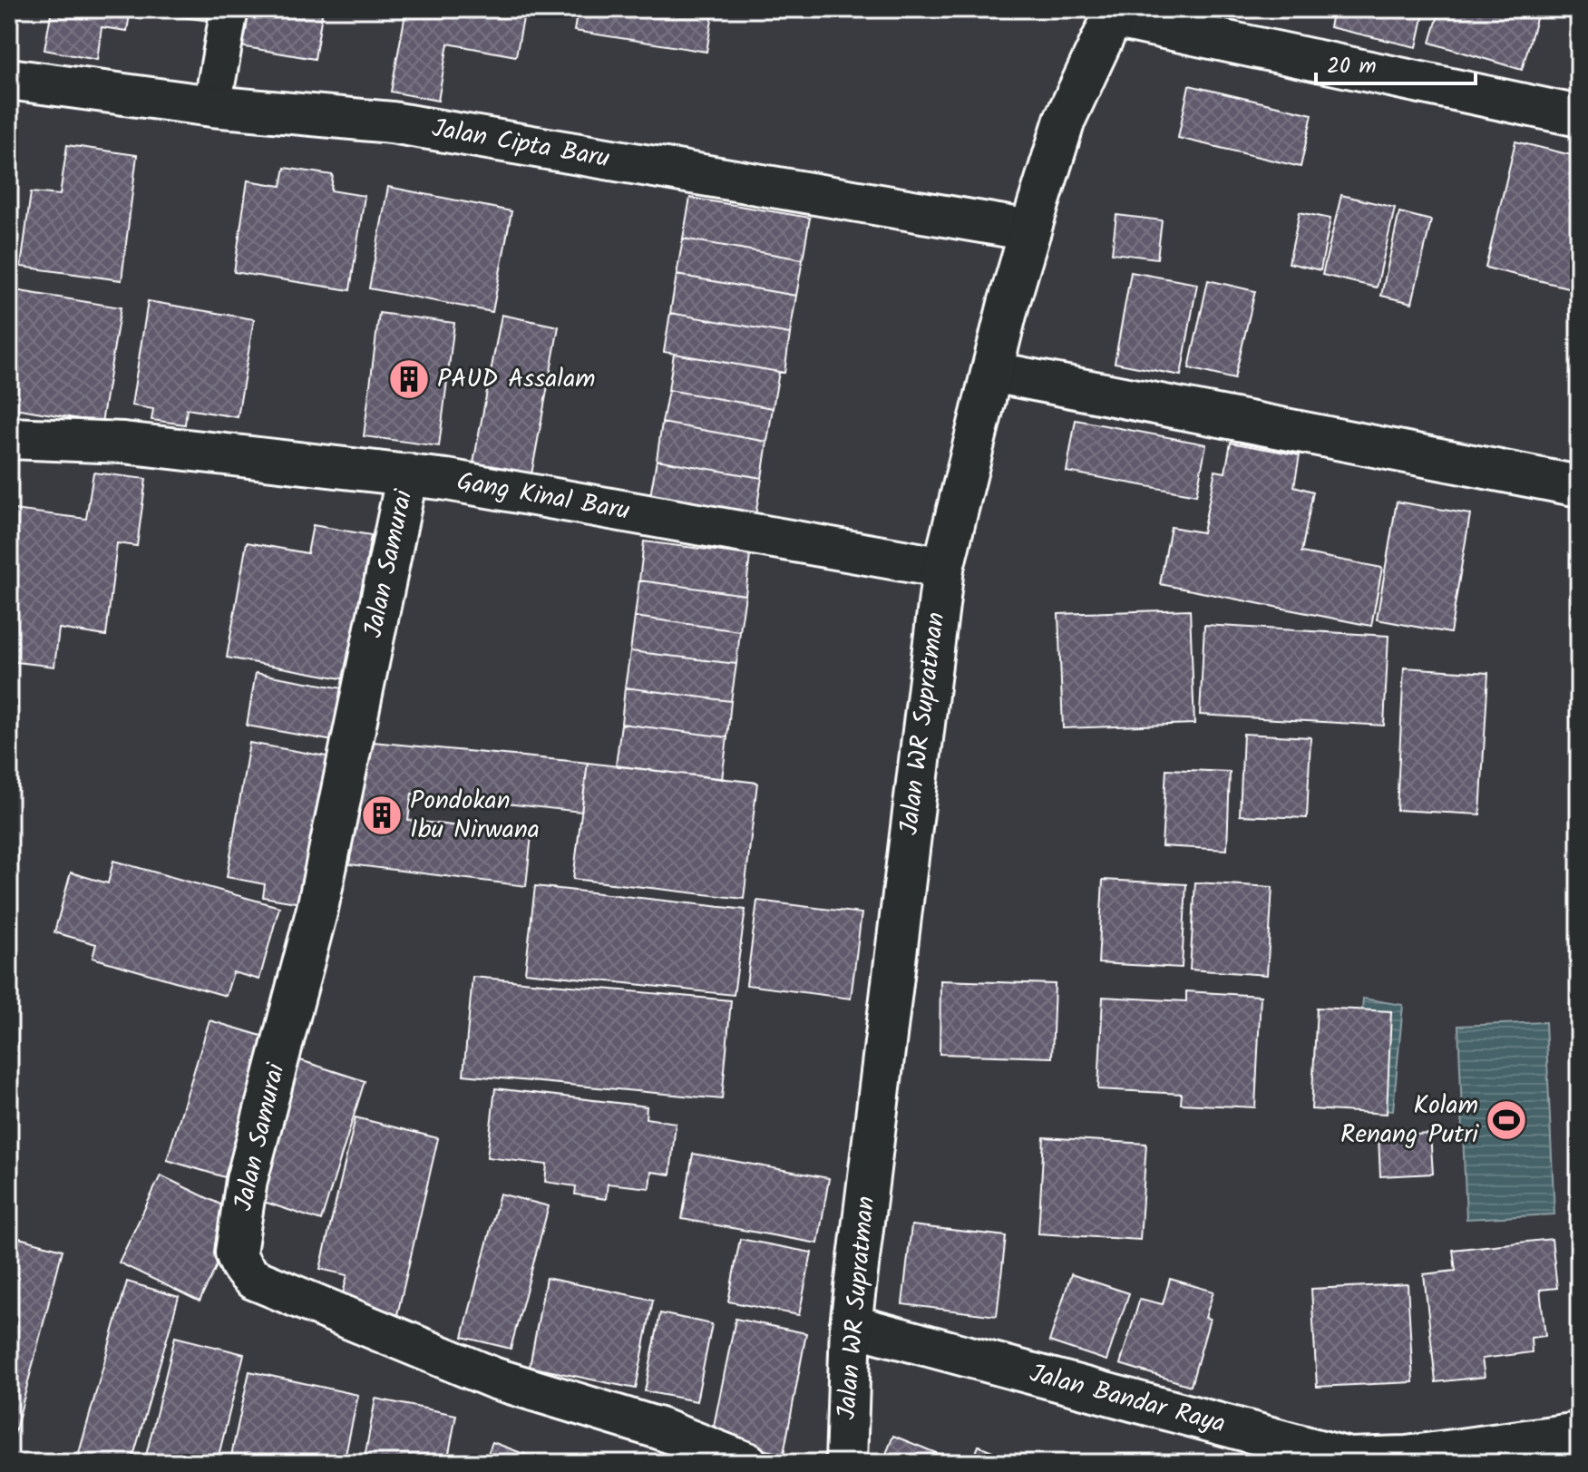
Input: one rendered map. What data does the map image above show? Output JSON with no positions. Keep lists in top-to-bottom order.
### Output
{
  "streets": {
    "main road": [
      "Jalan Cipta Baru",
      "Gang Kinal Baru",
      "Jalan Samurai",
      "Jalan WR Supratman",
      "Jalan Bandar Raya"
    ]
  },
  "crossings": [
    ["Jalan Cipta Baru", "Jalan WR Supratman"],
    ["Gang Kinal Baru", "Jalan Samurai"],
    ["Gang Kinal Baru", "Jalan WR Supratman"],
    ["Jalan WR Supratman", "Jalan Bandar Raya"]
  ],
  "places": {
    "building": ["PAUD Assalam", "Pondokan Ibu Nirwana"],
    "sports": ["Kolam Renang Putri"]
  },
  "scale_bar": "20 m"
}
